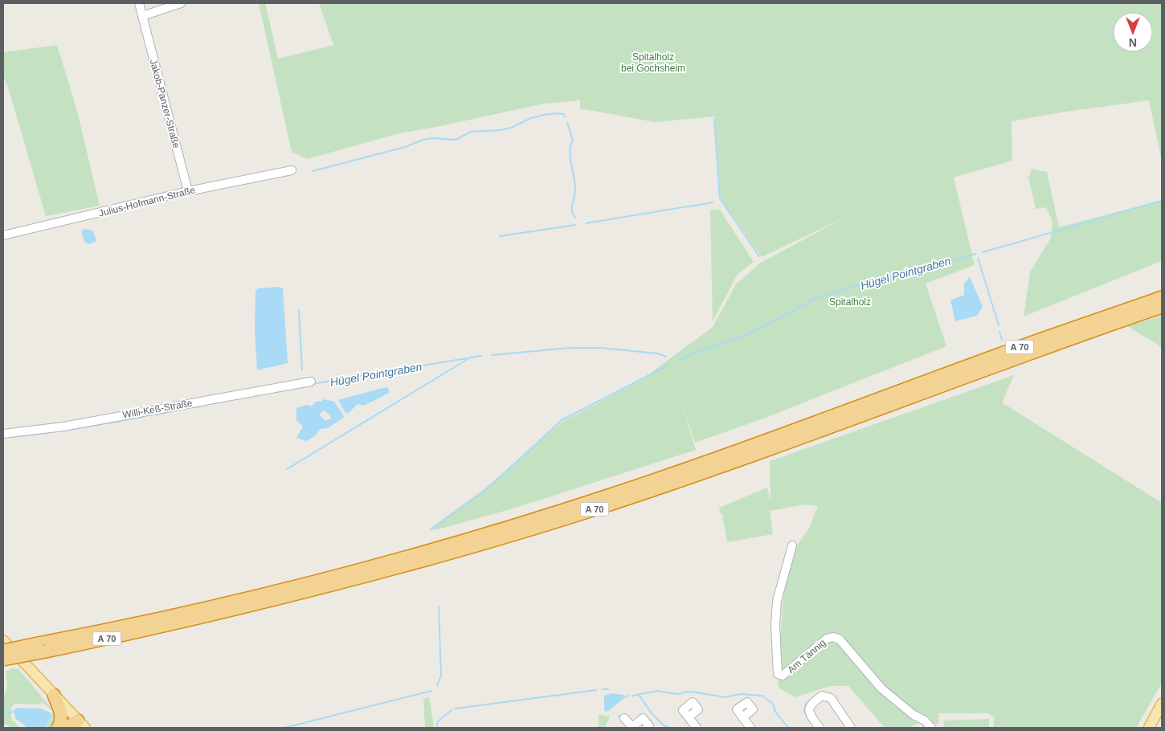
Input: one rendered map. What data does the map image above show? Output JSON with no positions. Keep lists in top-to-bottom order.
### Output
{
  "streets": {
    "highway": ["A 70"],
    "street": [
      "Jakob-Panzer-Straße",
      "Julius-Hofmann-Straße",
      "Willi-Keß-Straße",
      "Am Tännig"
    ]
  },
  "crossings": [
    ["Jakob-Panzer-Straße", "Julius-Hofmann-Straße"]
  ],
  "water": ["Hügel Pointgraben"],
  "parks": ["Spitalholz bei Gochsheim", "Spitalholz"],
  "north": "bottom"
}
